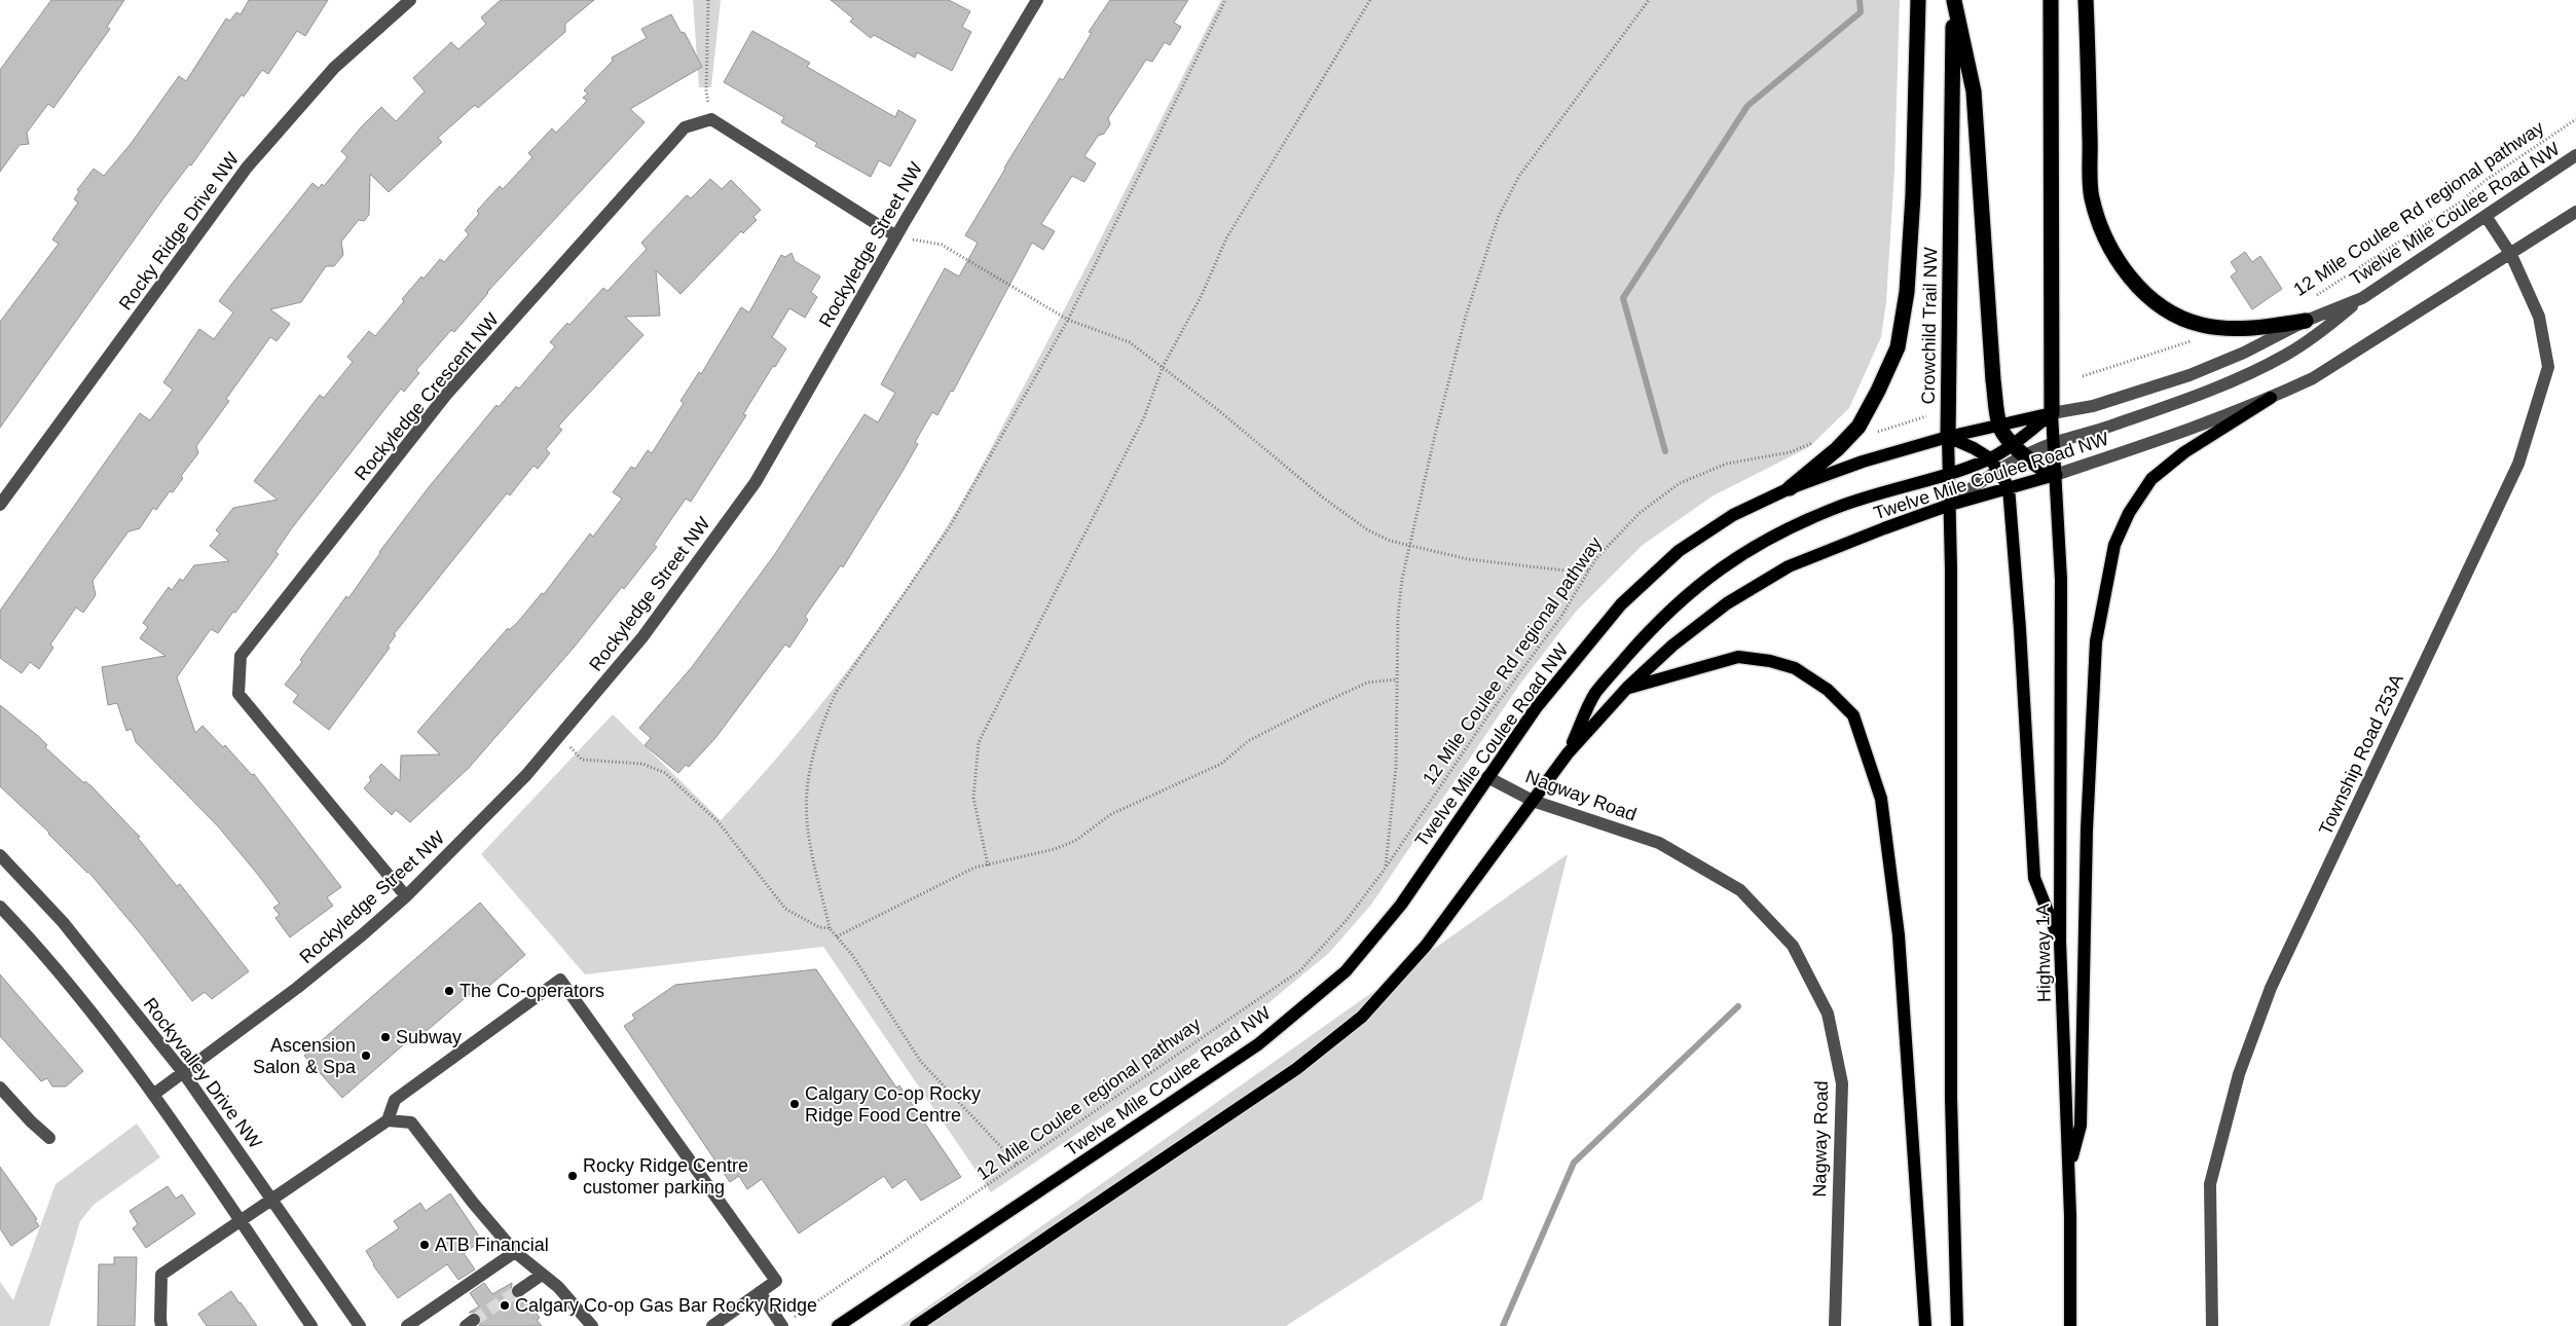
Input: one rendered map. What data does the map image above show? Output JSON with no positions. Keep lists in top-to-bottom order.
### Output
{
  "streets": {
    "highway": ["Crowchild Trail NW"],
    "main road": ["Twelve Mile Coulee Road NW", "Highway 1A"],
    "street": [
      "Rocky Ridge Drive NW",
      "Rockyledge Street NW",
      "Rockyledge Crescent NW",
      "Township Road 253A",
      "Nagway Road",
      "Rockyvalley Drive NW"
    ],
    "path": ["12 Mile Coulee Rd regional pathway", "12 Mile Coulee regional pathway"]
  },
  "crossings": [
    ["12 Mile Coulee Rd regional pathway", "12 Mile Coulee regional pathway"],
    ["Twelve Mile Coulee Road NW", "Crowchild Trail NW"],
    ["Twelve Mile Coulee Road NW", "Township Road 253A"],
    ["Twelve Mile Coulee Road NW", "Nagway Road"],
    ["Twelve Mile Coulee Road NW", "Highway 1A"],
    ["Rockyledge Street NW", "Rockyledge Crescent NW"],
    ["Rockyledge Street NW", "Rockyvalley Drive NW"]
  ],
  "places": [
    "The Co-operators",
    "Subway",
    "Ascension Salon & Spa",
    "Calgary Co-op Rocky Ridge Food Centre",
    "Rocky Ridge Centre customer parking",
    "ATB Financial",
    "Calgary Co-op Gas Bar Rocky Ridge"
  ]
}
